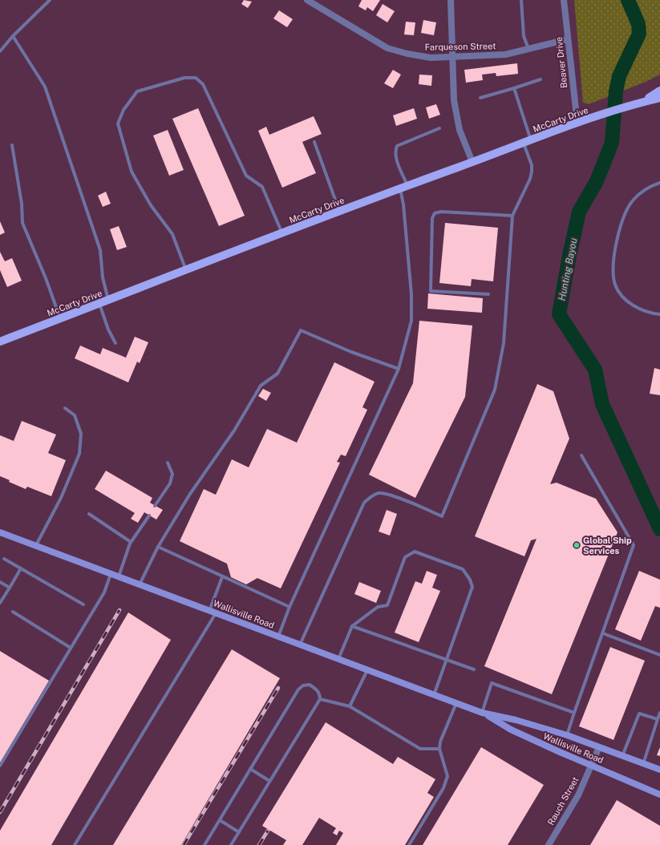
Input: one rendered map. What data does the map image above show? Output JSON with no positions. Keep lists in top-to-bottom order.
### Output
{
  "streets": {
    "main road": ["McCarty Drive", "Wallisville Road"],
    "street": ["Farqueson Street", "Beaver Drive", "Rauch Street"]
  },
  "crossings": [
    ["Farqueson Street", "Beaver Drive"],
    ["Beaver Drive", "McCarty Drive"],
    ["Wallisville Road", "Rauch Street"]
  ],
  "water": ["Hunting Bayou"],
  "places": ["Global Ship Services"]
}
